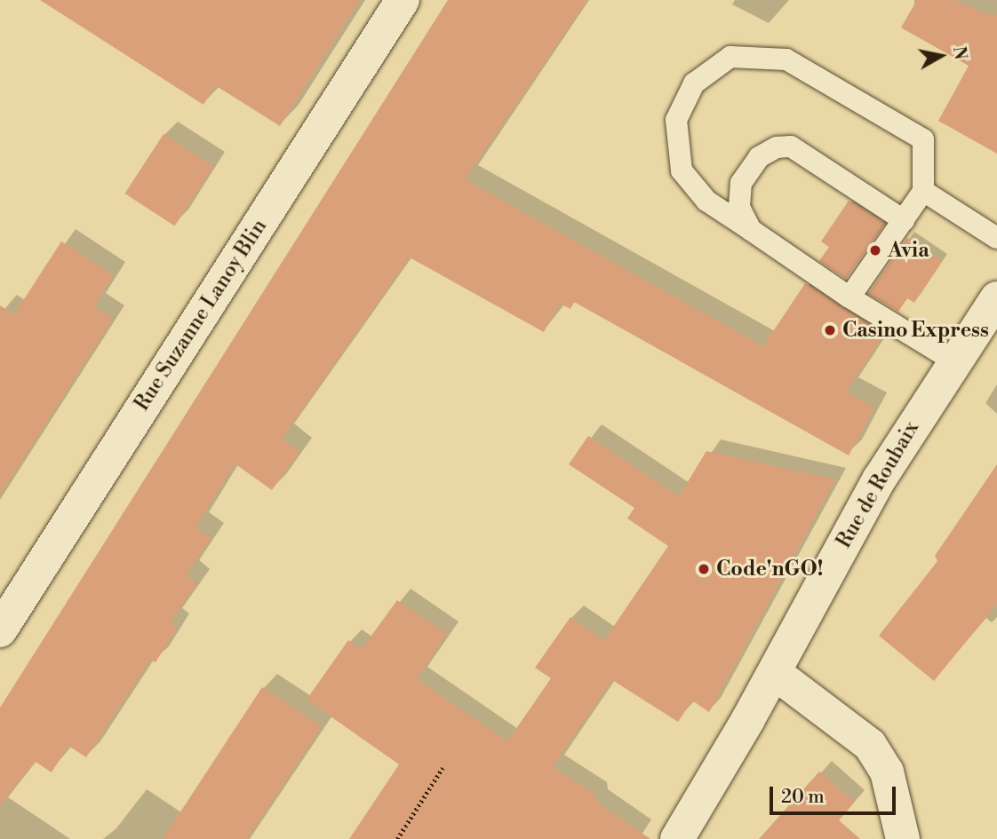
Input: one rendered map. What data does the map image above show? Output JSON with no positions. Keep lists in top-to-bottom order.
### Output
{
  "streets": {
    "street": ["Rue Suzanne Lanoy Blin", "Rue de Roubaix"]
  },
  "places": ["Avia", "Casino Express", "Code'nGO!"],
  "scale_bar": "20 m",
  "north": "right"
}
